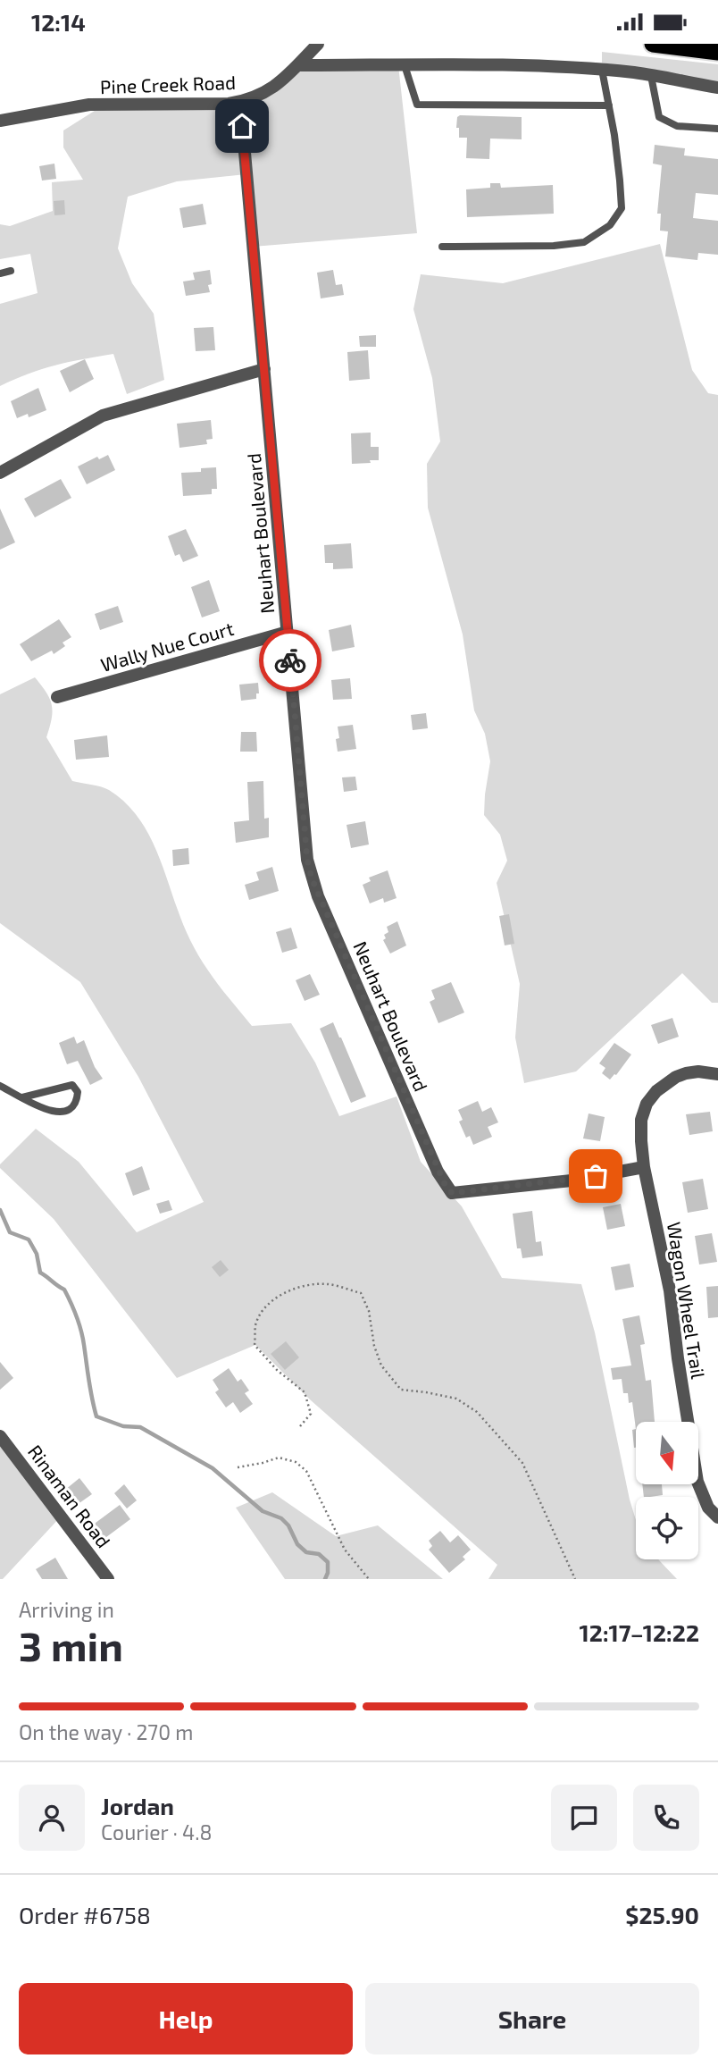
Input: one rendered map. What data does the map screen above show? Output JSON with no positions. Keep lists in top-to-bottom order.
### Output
{
  "streets": {
    "street": [
      "Pine Creek Road",
      "Neuhart Boulevard",
      "Wally Nue Court",
      "Wagon Wheel Trail",
      "Rinaman Road"
    ]
  },
  "crossings": [
    ["Pine Creek Road", "Neuhart Boulevard"],
    ["Neuhart Boulevard", "Wally Nue Court"],
    ["Neuhart Boulevard", "Wagon Wheel Trail"]
  ],
  "north": "bottom",
  "page": {
    "status": "12:14",
    "heading": ["3 min", "Arriving in", "12:17–12:22"],
    "panel": [
      "Jordan",
      "Courier · 4.8",
      "Order #6758",
      "$25.90"
    ],
    "bar": "On the way · 270 m",
    "buttons": ["Help", "Share"]
  }
}
